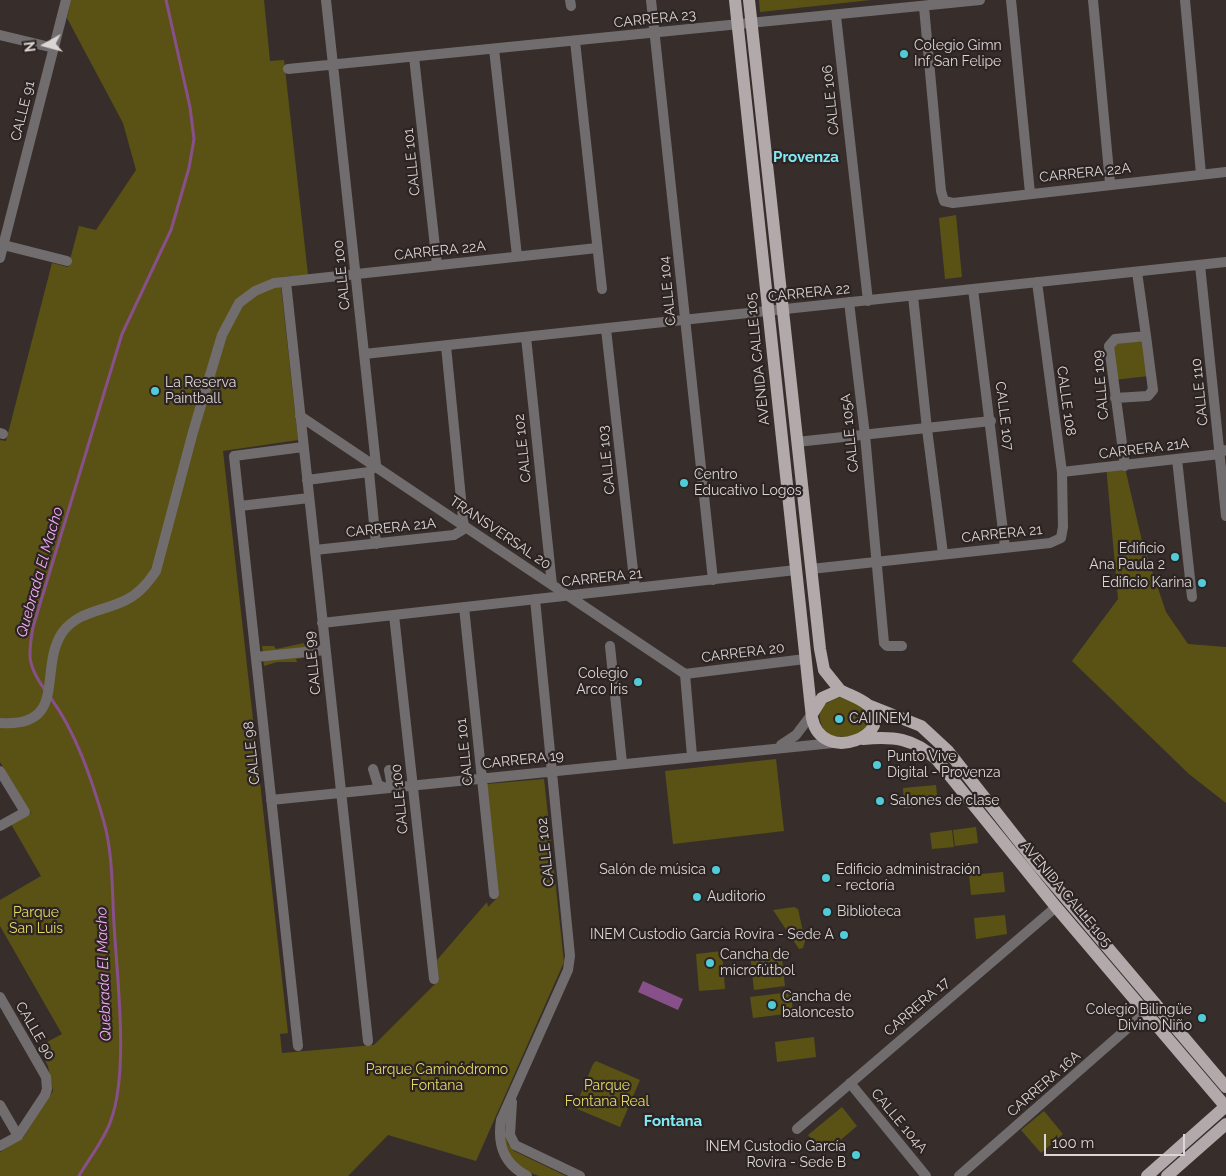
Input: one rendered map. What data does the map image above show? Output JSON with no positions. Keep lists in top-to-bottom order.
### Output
{
  "streets": {
    "main road": ["AVENIDA CALLE 105"],
    "street": [
      "CARRERA 23",
      "CALLE 106",
      "CALLE 91",
      "CALLE 101",
      "CARRERA 22A",
      "CALLE 100",
      "CALLE 104",
      "CARRERA 22",
      "CALLE 109",
      "CALLE 110",
      "CALLE 108",
      "CALLE 107",
      "CALLE 105A",
      "CALLE 102",
      "CARRERA 21A",
      "CALLE 103",
      "TRANSVERSAL 20",
      "CARRERA 21",
      "CARRERA 20",
      "CALLE 99",
      "CALLE 98",
      "CARRERA 19",
      "CARRERA 17",
      "CALLE 90",
      "CARRERA 16A",
      "CALLE 104A"
    ]
  },
  "crossings": [
    ["CARRERA 23", "CALLE 106"],
    ["CARRERA 23", "CALLE 101"],
    ["CARRERA 23", "CARRERA 22A"],
    ["CARRERA 23", "CALLE 100"],
    ["CARRERA 23", "CALLE 104"],
    ["CARRERA 23", "AVENIDA CALLE 105"],
    ["CALLE 106", "CARRERA 22"],
    ["CALLE 101", "CARRERA 22A"],
    ["CALLE 101", "CARRERA 21"],
    ["CALLE 101", "CARRERA 19"],
    ["CARRERA 22A", "CALLE 100"],
    ["CARRERA 22A", "CALLE 99"],
    ["CALLE 100", "CARRERA 22"],
    ["CALLE 100", "CARRERA 21A"],
    ["CALLE 100", "TRANSVERSAL 20"],
    ["CALLE 100", "CARRERA 21"],
    ["CALLE 100", "CARRERA 19"],
    ["CALLE 104", "CARRERA 22"],
    ["CALLE 104", "CARRERA 21"],
    ["CARRERA 22", "AVENIDA CALLE 105"],
    ["CARRERA 22", "CALLE 110"],
    ["CARRERA 22", "CALLE 108"],
    ["CARRERA 22", "CALLE 107"],
    ["CARRERA 22", "CALLE 105A"],
    ["CARRERA 22", "CALLE 102"],
    ["CARRERA 22", "CALLE 103"],
    ["AVENIDA CALLE 105", "CARRERA 21"],
    ["AVENIDA CALLE 105", "CARRERA 20"],
    ["AVENIDA CALLE 105", "CARRERA 19"],
    ["AVENIDA CALLE 105", "CARRERA 17"],
    ["AVENIDA CALLE 105", "CARRERA 16A"],
    ["CALLE 109", "CARRERA 21A"],
    ["CALLE 110", "CARRERA 21A"],
    ["CALLE 108", "CARRERA 21A"],
    ["CALLE 108", "CARRERA 21"],
    ["CALLE 107", "CARRERA 21"],
    ["CALLE 105A", "CARRERA 21"],
    ["CALLE 102", "TRANSVERSAL 20"],
    ["CALLE 102", "CARRERA 21"],
    ["CALLE 102", "CARRERA 19"],
    ["CARRERA 21A", "TRANSVERSAL 20"],
    ["CARRERA 21A", "CALLE 99"],
    ["CALLE 103", "CARRERA 21"],
    ["TRANSVERSAL 20", "CARRERA 21"],
    ["TRANSVERSAL 20", "CARRERA 20"],
    ["TRANSVERSAL 20", "CALLE 99"],
    ["CARRERA 21", "CALLE 99"],
    ["CALLE 99", "CALLE 98"],
    ["CALLE 99", "CARRERA 19"],
    ["CALLE 98", "CARRERA 19"],
    ["CARRERA 17", "CALLE 104A"]
  ],
  "districts": ["Provenza", "Fontana"],
  "water": ["Quebrada El Macho"],
  "parks": ["Parque San Luis", "Parque Caminódromo Fontana", "Parque Fontana Real"],
  "places": [
    "Colegio Gimn Inf San Felipe",
    "La Reserva Paintball",
    "Centro Educativo Logos",
    "Edificio Ana Paula 2",
    "Edificio Karina",
    "Colegio Arco Iris",
    "CAI INEM",
    "Punto Vive Digital - Provenza",
    "Salones de clase",
    "Salón de música",
    "Edificio administración - rectoría",
    "Auditorio",
    "Biblioteca",
    "INEM Custodio García Rovira - Sede A",
    "Cancha de microfútbol",
    "Cancha de baloncesto",
    "Colegio Bilingüe Divino Niño",
    "INEM Custodio García Rovira - Sede B"
  ],
  "scale_bar": "100 m",
  "north": "left"
}
